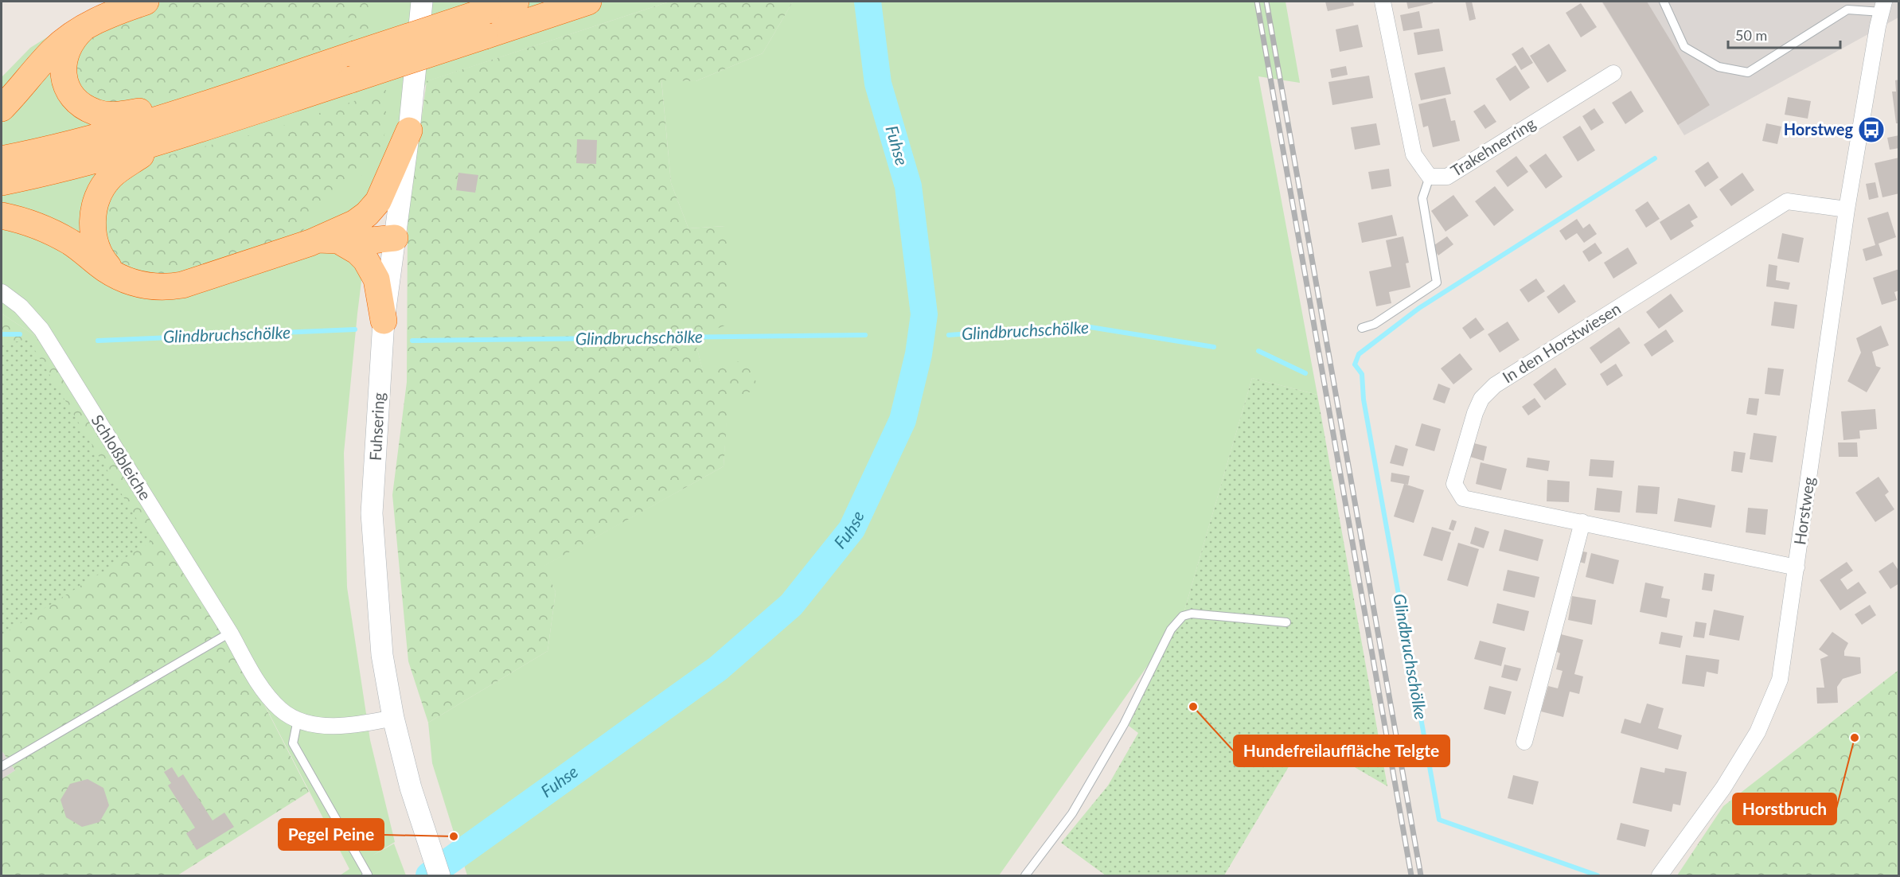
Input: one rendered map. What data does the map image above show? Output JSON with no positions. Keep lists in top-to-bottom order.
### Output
{
  "streets": {
    "main road": ["Fuhsering"],
    "street": [
      "Trakehnerring",
      "In den Horstwiesen",
      "Schloßbleiche",
      "Horstweg"
    ]
  },
  "crossings": [
    ["In den Horstwiesen", "Horstweg"],
    ["Fuhsering", "Schloßbleiche"]
  ],
  "water": ["Fuhse", "Glindbruchschölke"],
  "places": {
    "bus stop": ["Horstweg"],
    "other": ["Hundefreilauffläche Telgte", "Horstbruch", "Pegel Peine"]
  },
  "scale_bar": "50 m"
}
